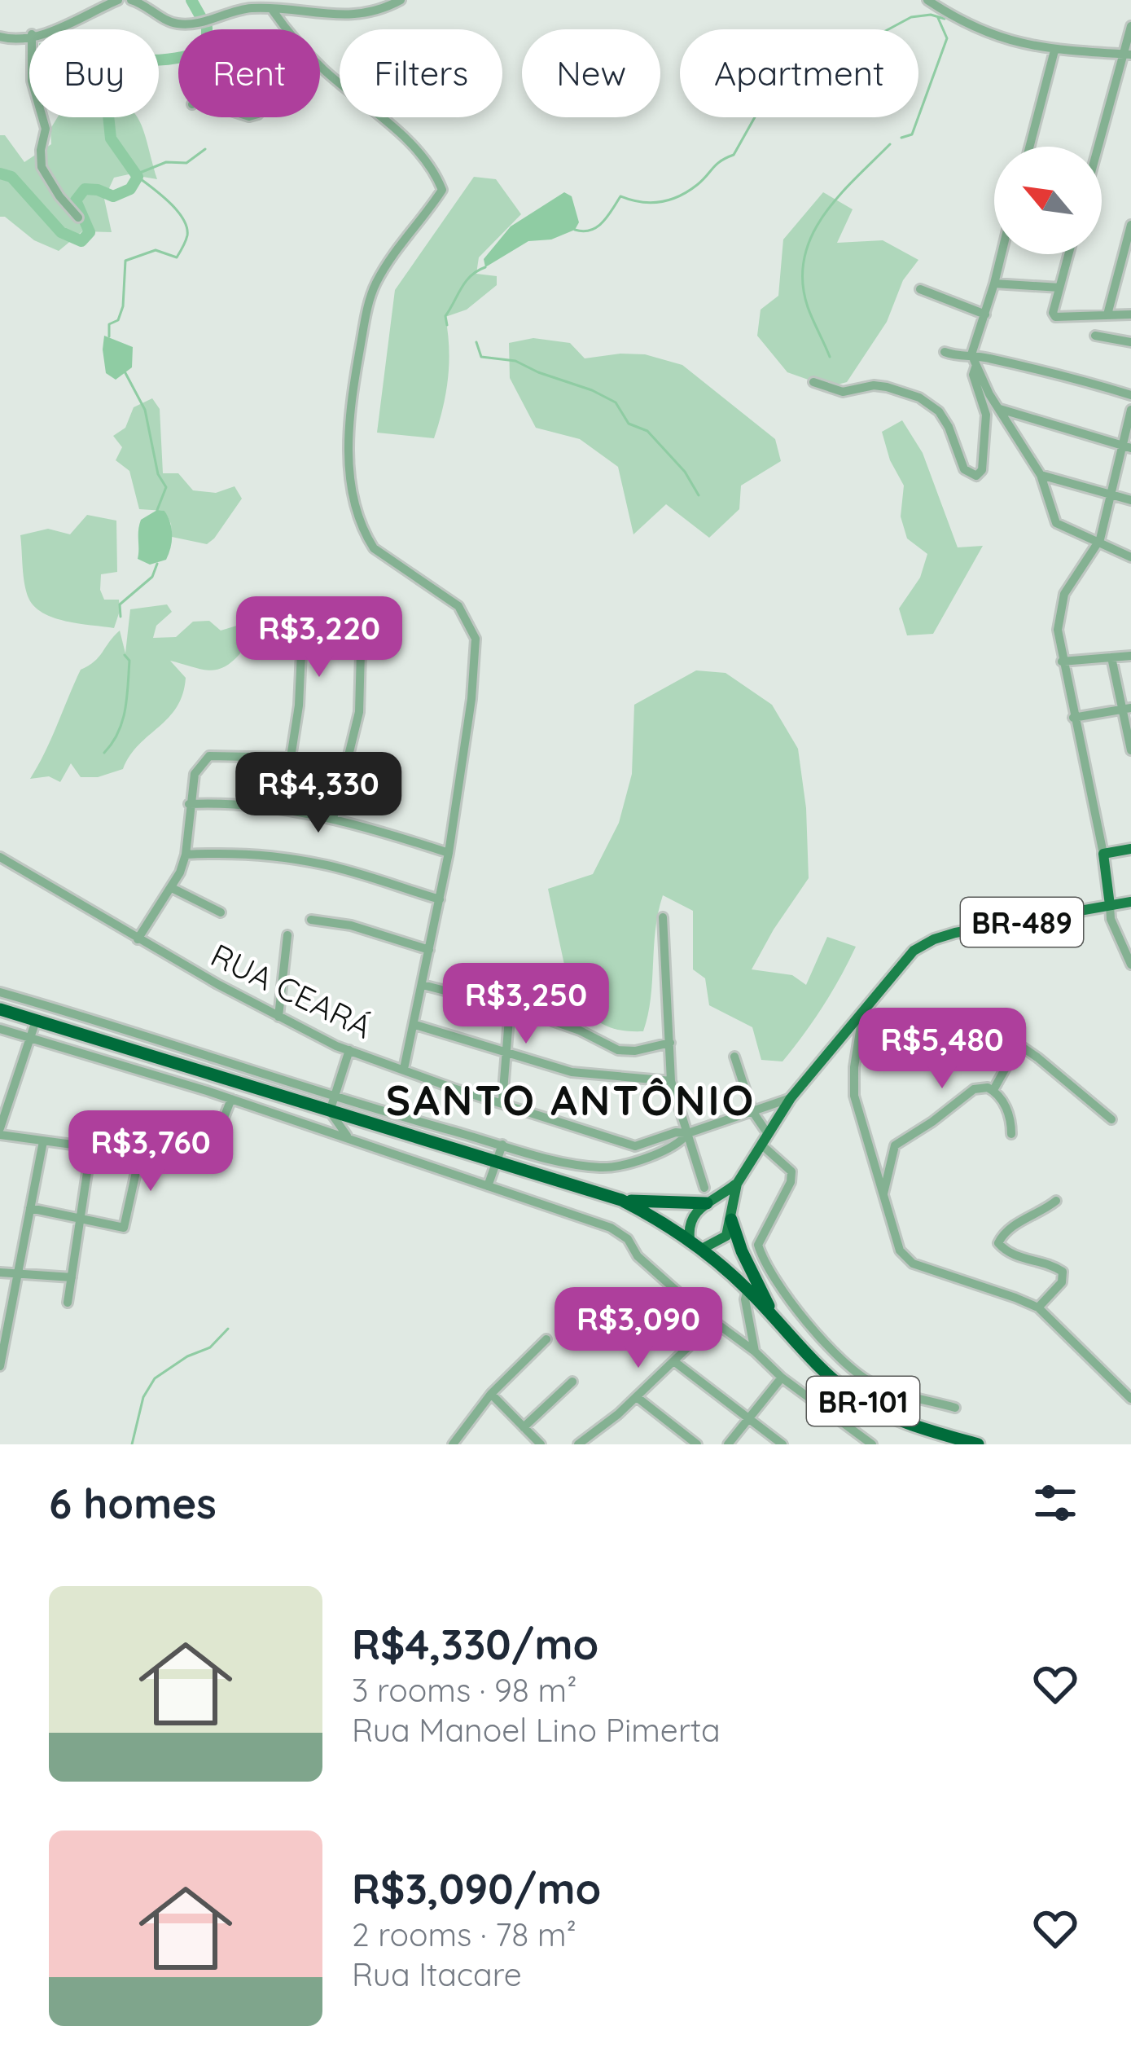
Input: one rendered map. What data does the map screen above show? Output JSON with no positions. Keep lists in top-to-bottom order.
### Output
{
  "streets": {
    "highway": ["BR-101"],
    "main road": ["BR-489"],
    "street": ["RUA CEARÁ"]
  },
  "crossings": [
    ["BR-489", "BR-101"]
  ],
  "districts": ["SANTO ANTÔNIO"],
  "north": "top left",
  "page": {
    "chip": [
      "Buy",
      "Rent",
      "Filters",
      "New",
      "Apartment"
    ],
    "price": [
      "R$3,220",
      "R$4,330",
      "R$3,250",
      "R$5,480",
      "R$3,760",
      "R$3,090"
    ],
    "heading": "6 homes",
    "list": [
      {
        "name": "R$4,330/mo",
        "note": "3 rooms · 98 m² · Rua Manoel Lino Pimerta"
      },
      {
        "name": "R$3,090/mo",
        "note": "2 rooms · 78 m² · Rua Itacare"
      }
    ]
  }
}
